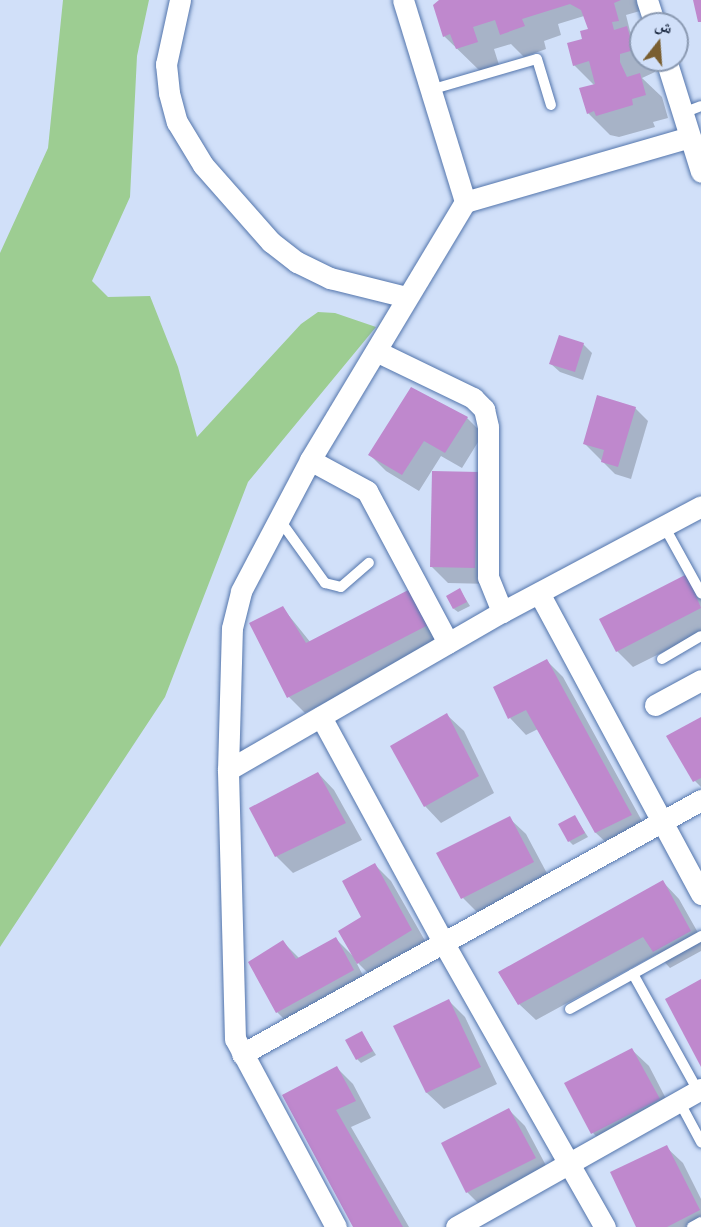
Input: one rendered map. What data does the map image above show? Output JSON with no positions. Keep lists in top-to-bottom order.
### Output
{
  "north": "top"
}
